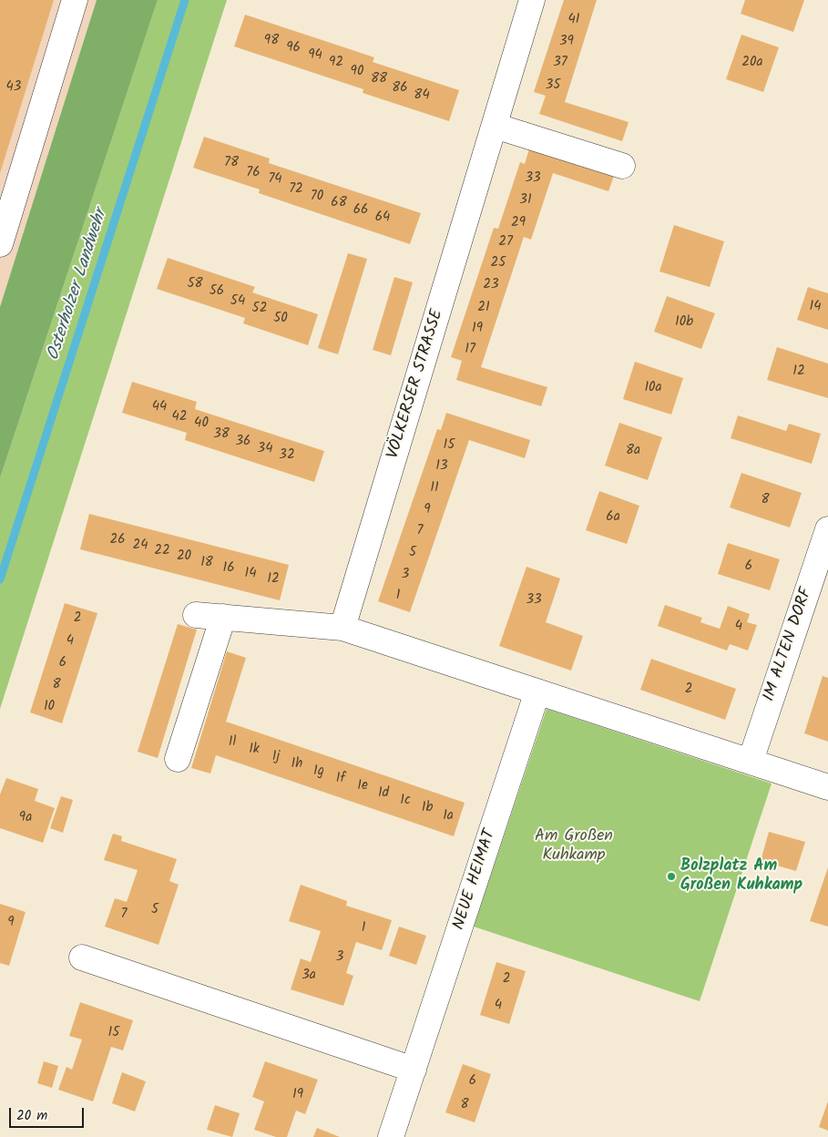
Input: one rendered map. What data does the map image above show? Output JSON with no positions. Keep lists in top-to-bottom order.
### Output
{
  "streets": {
    "street": ["VÖLKERSER STRASSE", "IM ALTEN DORF", "NEUE HEIMAT"]
  },
  "water": ["Osterholzer Landwehr"],
  "parks": ["Am Großen Kuhkamp"],
  "places": ["Bolzplatz Am Großen Kuhkamp"],
  "house_numbers": [
    "41",
    "98",
    "39",
    "96",
    "94",
    "92",
    "37",
    "20a",
    "90",
    "88",
    "35",
    "43",
    "86",
    "84",
    "78",
    "76",
    "33",
    "74",
    "72",
    "70",
    "31",
    "68",
    "66",
    "64",
    "29",
    "27",
    "25",
    "58",
    "23",
    "56",
    "54",
    "14",
    "21",
    "52",
    "50",
    "10b",
    "19",
    "17",
    "12",
    "10a",
    "44",
    "42",
    "40",
    "38",
    "36",
    "15",
    "34",
    "8a",
    "32",
    "13",
    "11",
    "8",
    "9",
    "6a",
    "7",
    "26",
    "24",
    "22",
    "5",
    "20",
    "18",
    "6",
    "16",
    "14",
    "3",
    "12",
    "1",
    "33",
    "2",
    "4",
    "4",
    "6",
    "8",
    "2",
    "10",
    "1l",
    "1k",
    "1j",
    "1h",
    "1g",
    "1f",
    "1e",
    "1d",
    "1c",
    "1b",
    "1a",
    "9a",
    "5",
    "7",
    "9",
    "1",
    "3",
    "3a",
    "2",
    "4",
    "15",
    "6",
    "19",
    "8"
  ],
  "scale_bar": "20 m"
}
